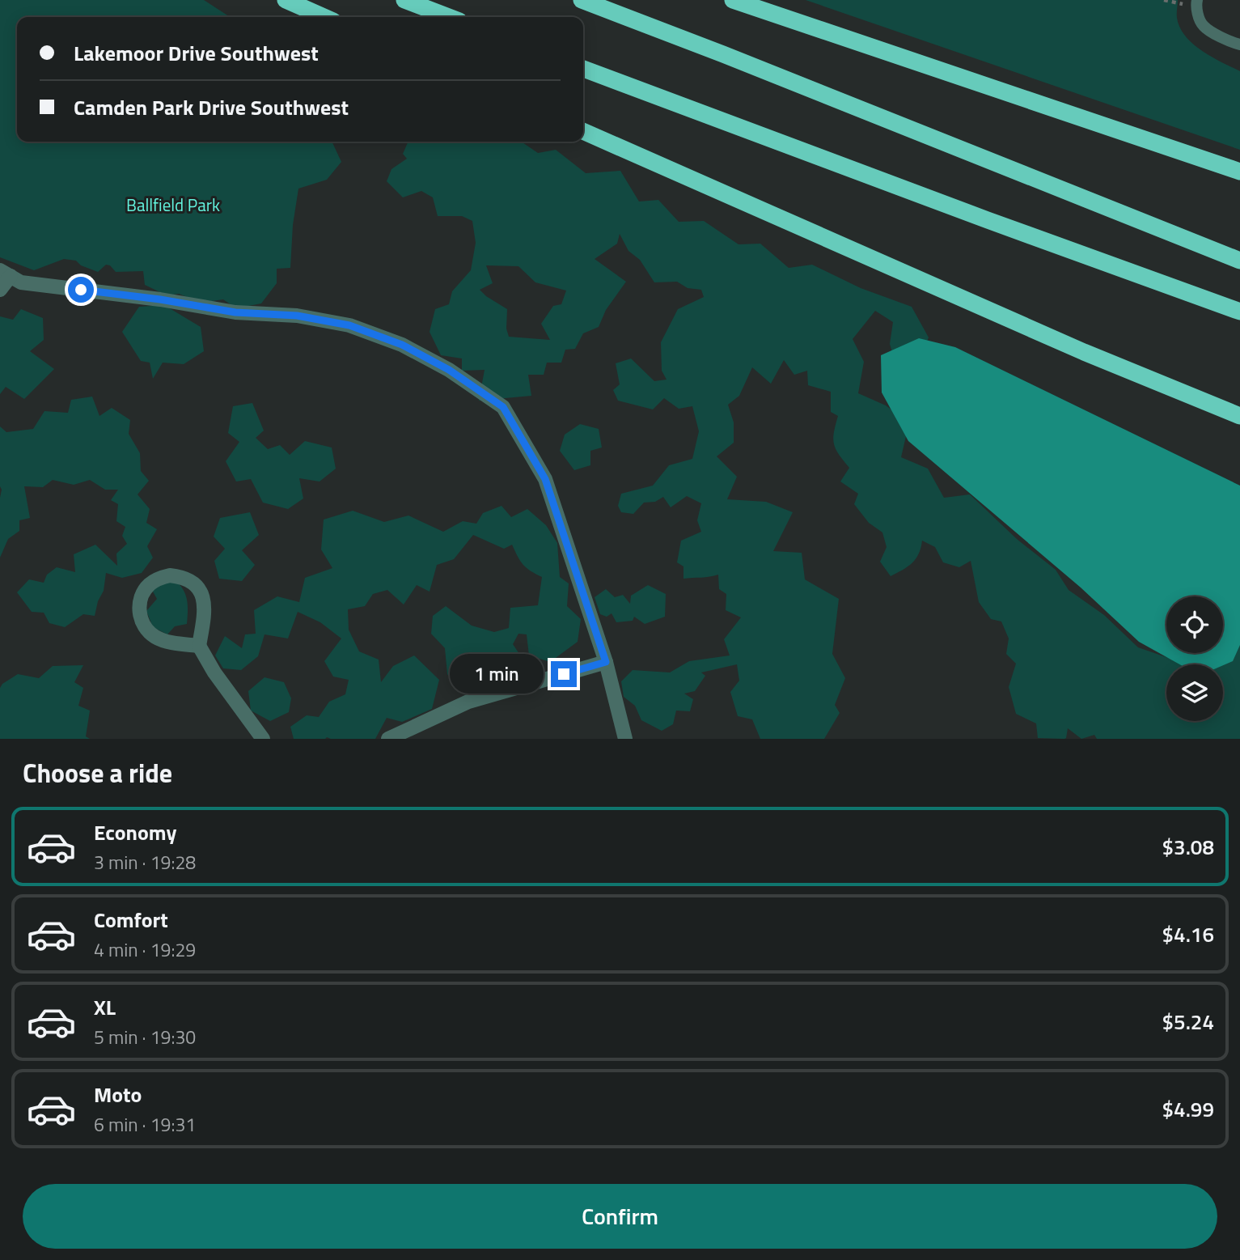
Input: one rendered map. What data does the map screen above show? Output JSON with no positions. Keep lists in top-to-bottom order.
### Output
{
  "parks": ["Ballfield Park"],
  "page": {
    "banner": ["Lakemoor Drive Southwest", "Camden Park Drive Southwest"],
    "bubble": "1 min",
    "heading": "Choose a ride",
    "list": [
      {
        "name": "Economy",
        "note": "3 min · 19:28",
        "value": "$3.08"
      },
      {
        "name": "Comfort",
        "note": "4 min · 19:29",
        "value": "$4.16"
      },
      {
        "name": "XL",
        "note": "5 min · 19:30",
        "value": "$5.24"
      },
      {
        "name": "Moto",
        "note": "6 min · 19:31",
        "value": "$4.99"
      }
    ],
    "buttons": "Confirm"
  }
}
